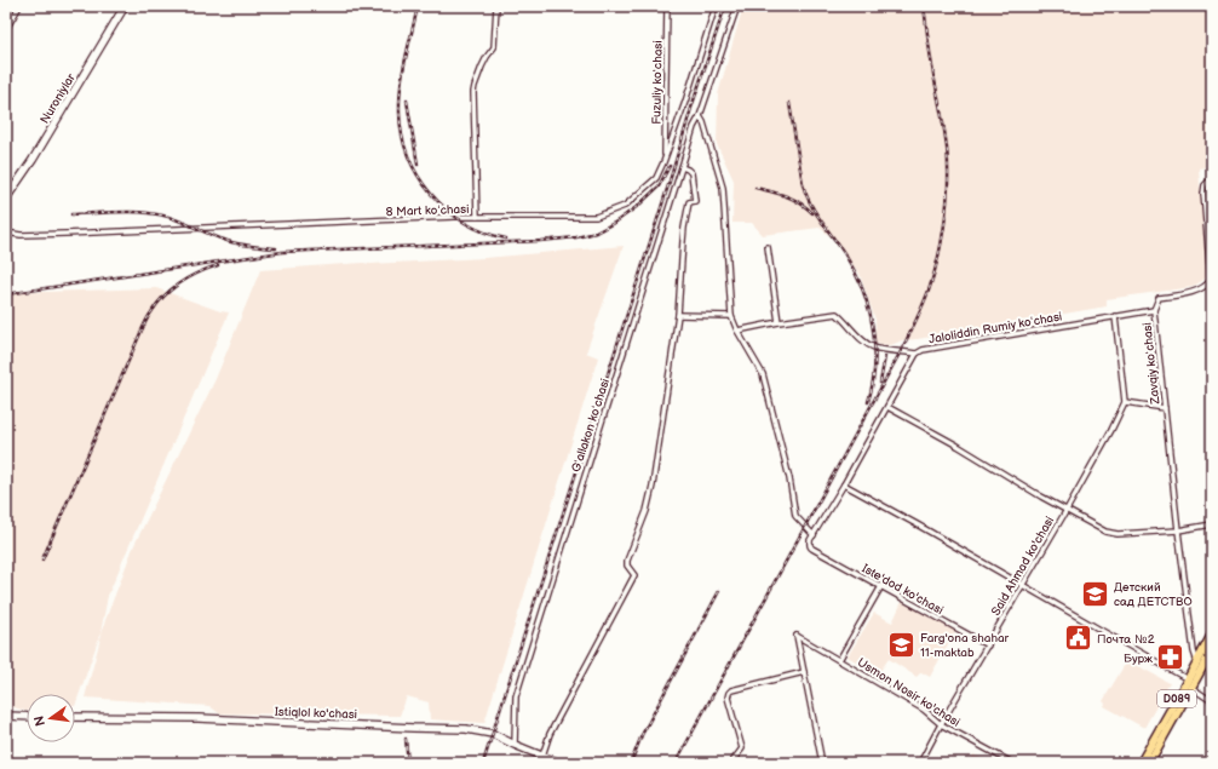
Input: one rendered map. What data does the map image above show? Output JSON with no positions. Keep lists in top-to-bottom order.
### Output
{
  "streets": {
    "main road": ["Nuroniylar", "D089", "Istiqlol ko'chasi"],
    "street": [
      "Fuzuliy koʻchasi",
      "8 Mart koʻchasi",
      "Jaloliddin Rumiy koʻchasi",
      "Zavqiy koʻchasi",
      "Gʻallakon koʻchasi",
      "Said Ahmad ko'chasi",
      "Iste'dod ko'chasi",
      "Usmon Nosir ko'chasi"
    ]
  },
  "crossings": [
    ["Fuzuliy koʻchasi", "8 Mart koʻchasi"],
    ["Jaloliddin Rumiy koʻchasi", "Zavqiy koʻchasi"],
    ["Jaloliddin Rumiy koʻchasi", "Iste'dod ko'chasi"],
    ["Zavqiy koʻchasi", "D089"],
    ["Gʻallakon koʻchasi", "Istiqlol ko'chasi"],
    ["Said Ahmad ko'chasi", "Iste'dod ko'chasi"],
    ["Said Ahmad ko'chasi", "Usmon Nosir ko'chasi"]
  ],
  "places": {
    "school or university": ["Детский сад ДЕТСТВО", "Farg'ona shahar 11-maktab"],
    "public building": ["Почта №2"],
    "pharmacy": ["Бурж"]
  },
  "north": "left"
}
